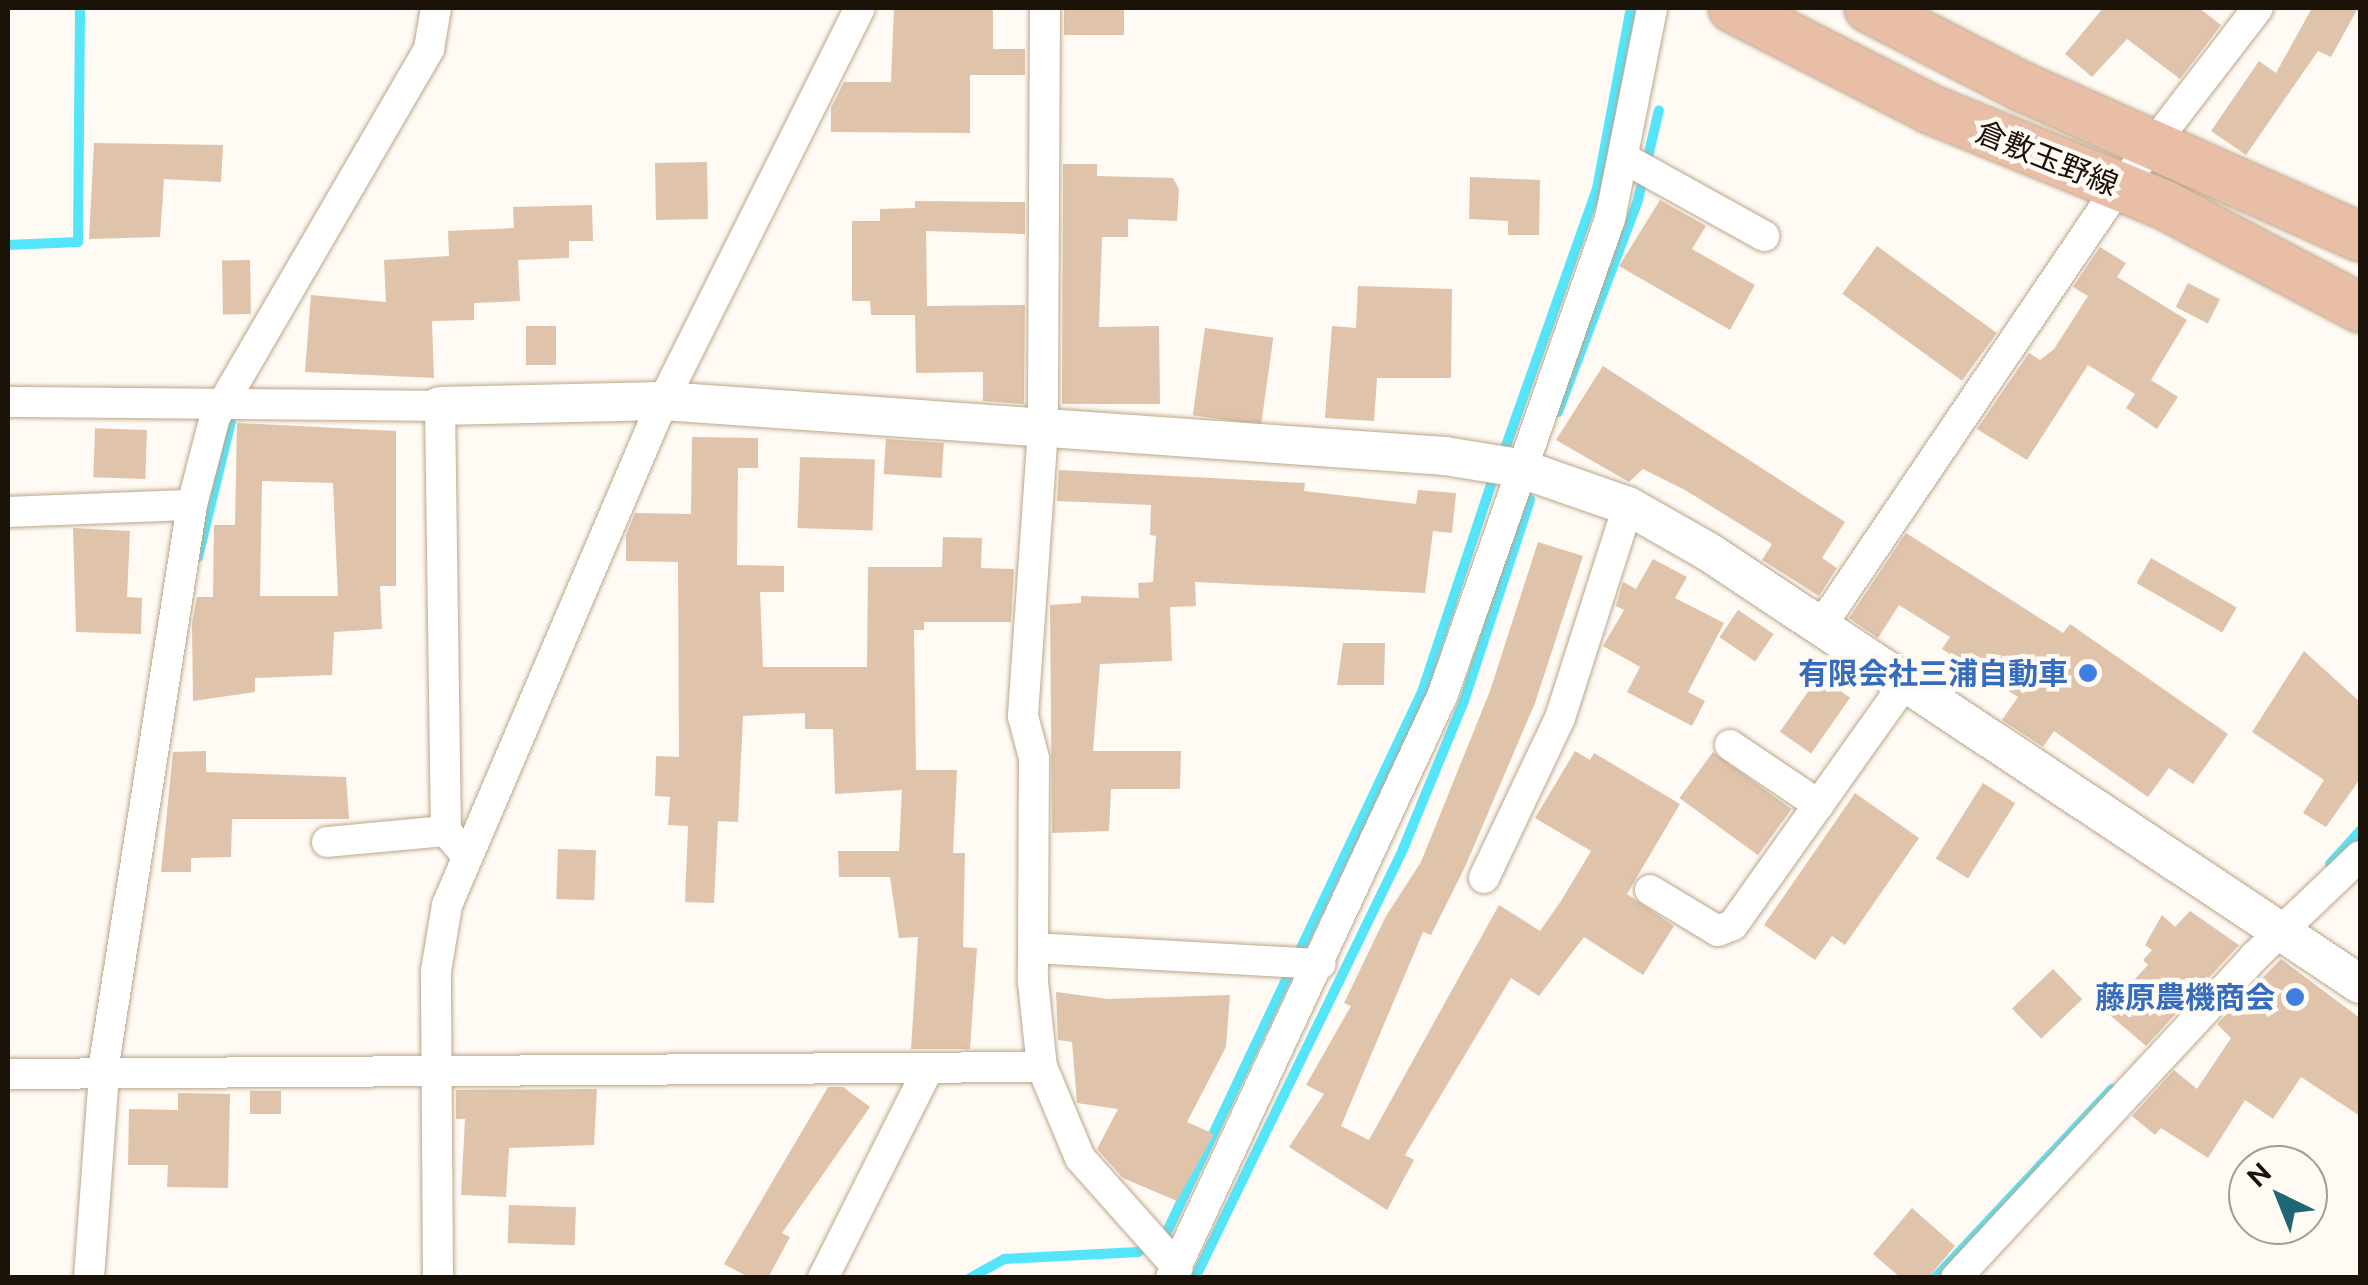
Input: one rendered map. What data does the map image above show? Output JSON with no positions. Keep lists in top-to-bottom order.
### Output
{
  "streets": {
    "main road": ["倉敷玉野線"]
  },
  "places": ["有限会社三浦自動車", "藤原農機商会"],
  "north": "top left"
}
